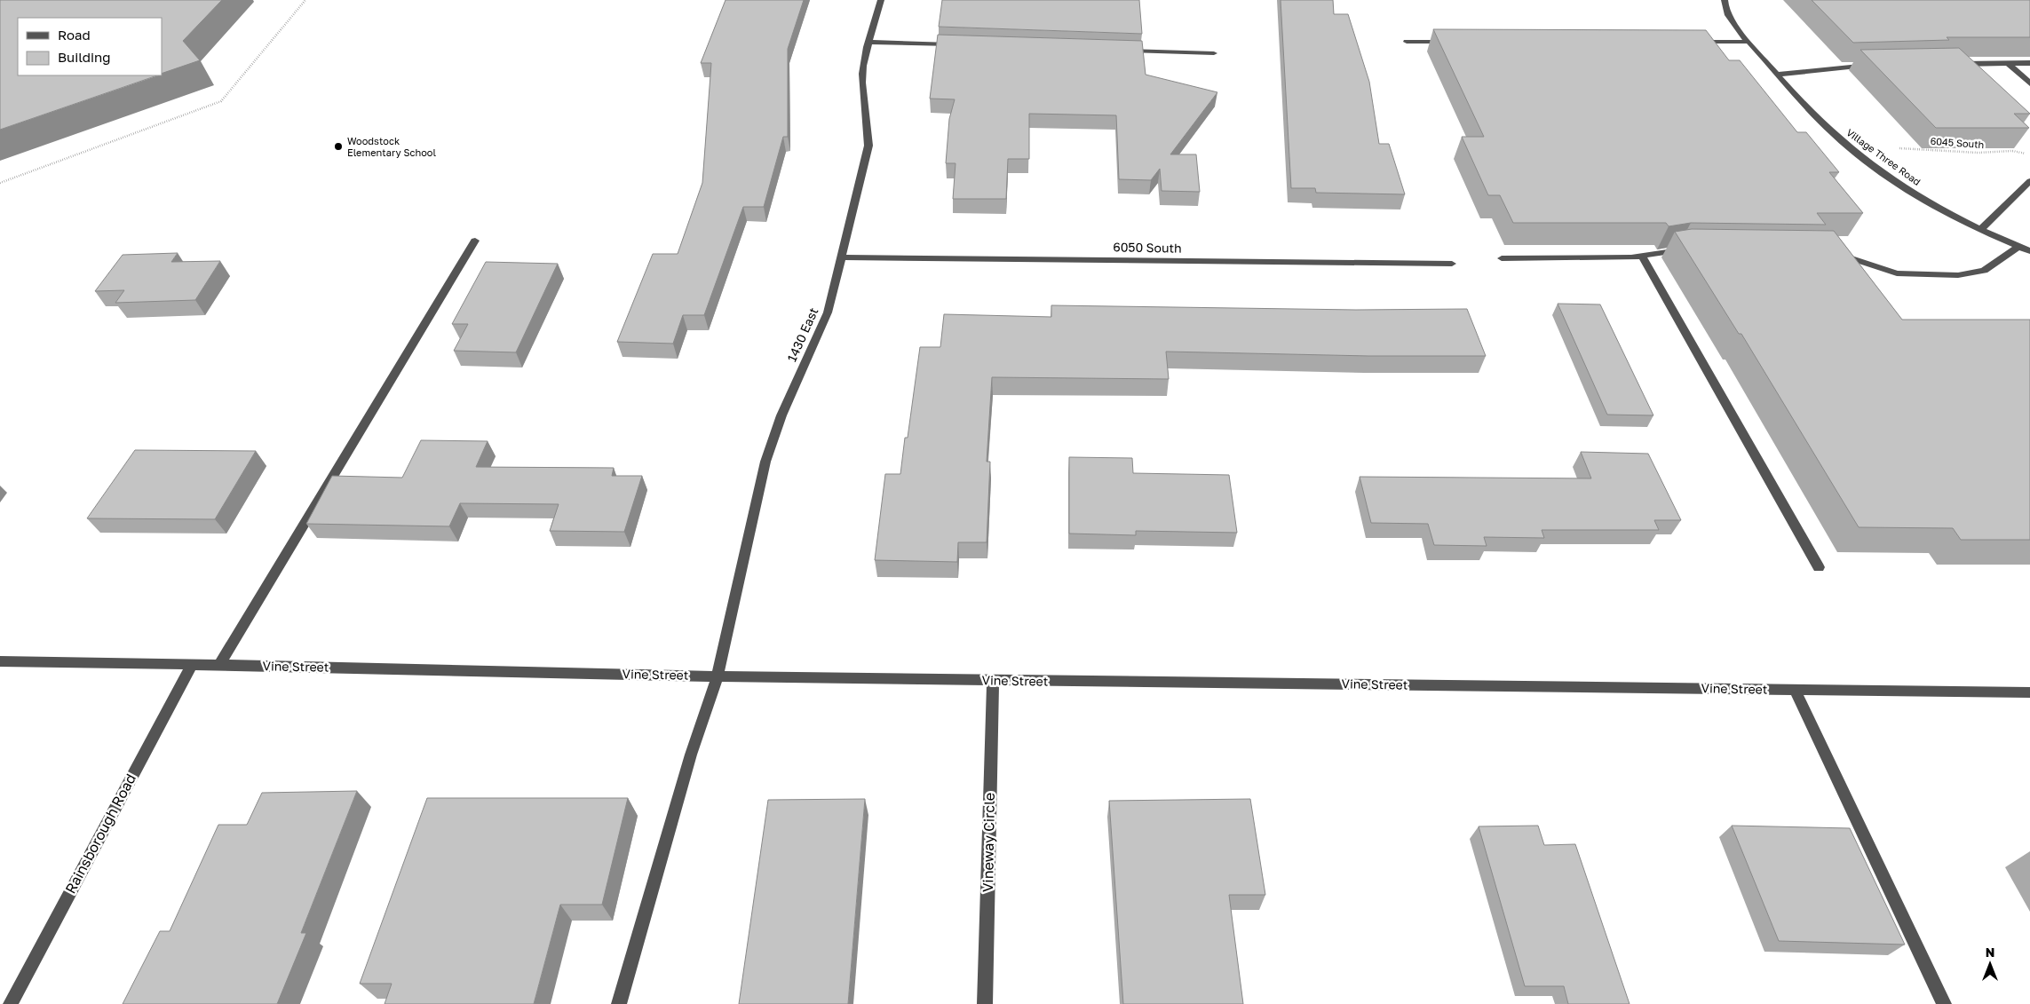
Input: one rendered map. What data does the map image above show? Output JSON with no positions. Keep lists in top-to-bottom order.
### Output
{
  "streets": {
    "street": [
      "Village Three Road",
      "6050 South",
      "1430 East",
      "Vine Street",
      "Rainsborough Road",
      "Vineway Circle"
    ],
    "path": ["6045 South"]
  },
  "crossings": [
    ["6050 South", "1430 East"],
    ["1430 East", "Vine Street"],
    ["Vine Street", "Rainsborough Road"],
    ["Vine Street", "Vineway Circle"]
  ],
  "places": ["Woodstock Elementary School"],
  "legend": ["Road", "Building"],
  "north": "top"
}
